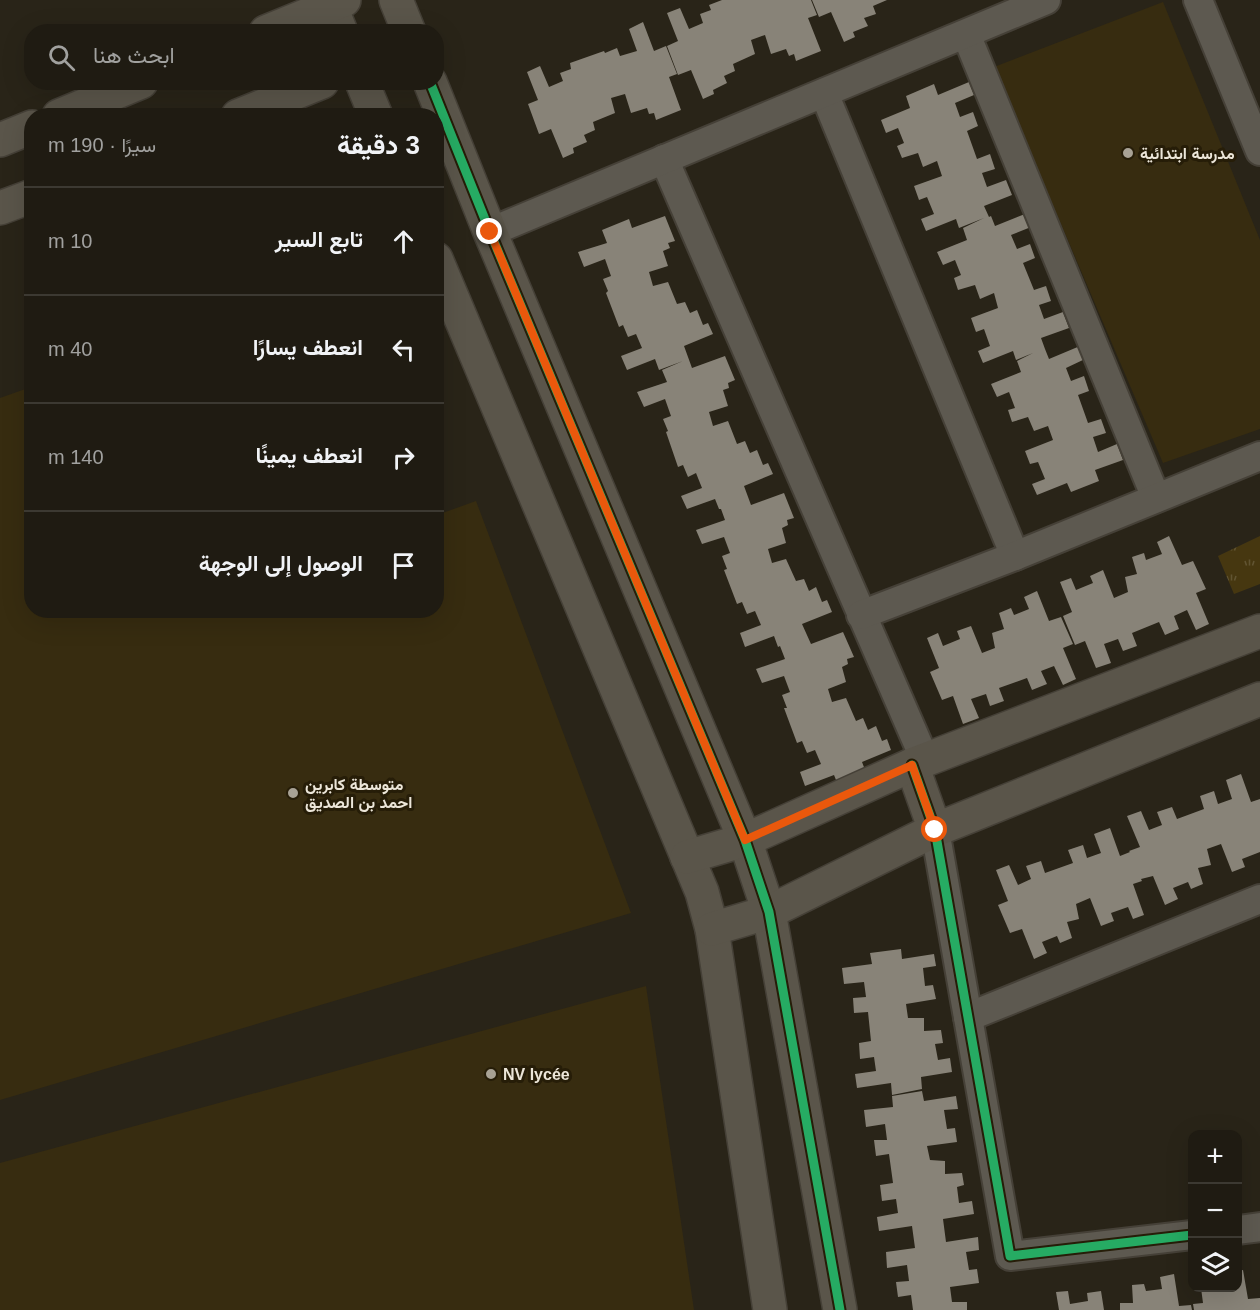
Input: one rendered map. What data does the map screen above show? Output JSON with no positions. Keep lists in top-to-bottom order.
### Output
{
  "places": ["مدرسة ابتدائية", "متوسطة كابرين احمد بن الصديق", "NV lycée"],
  "page": {
    "search": "ابحث هنا",
    "heading": ["3 دقيقة", "سيرًا · 190 m"],
    "list": [
      ["تابع السير", "10 m"],
      ["انعطف يسارًا", "40 m"],
      ["انعطف يمينًا", "140 m"],
      "الوصول إلى الوجهة"
    ],
    "map_buttons": ["+", "−"]
  }
}
